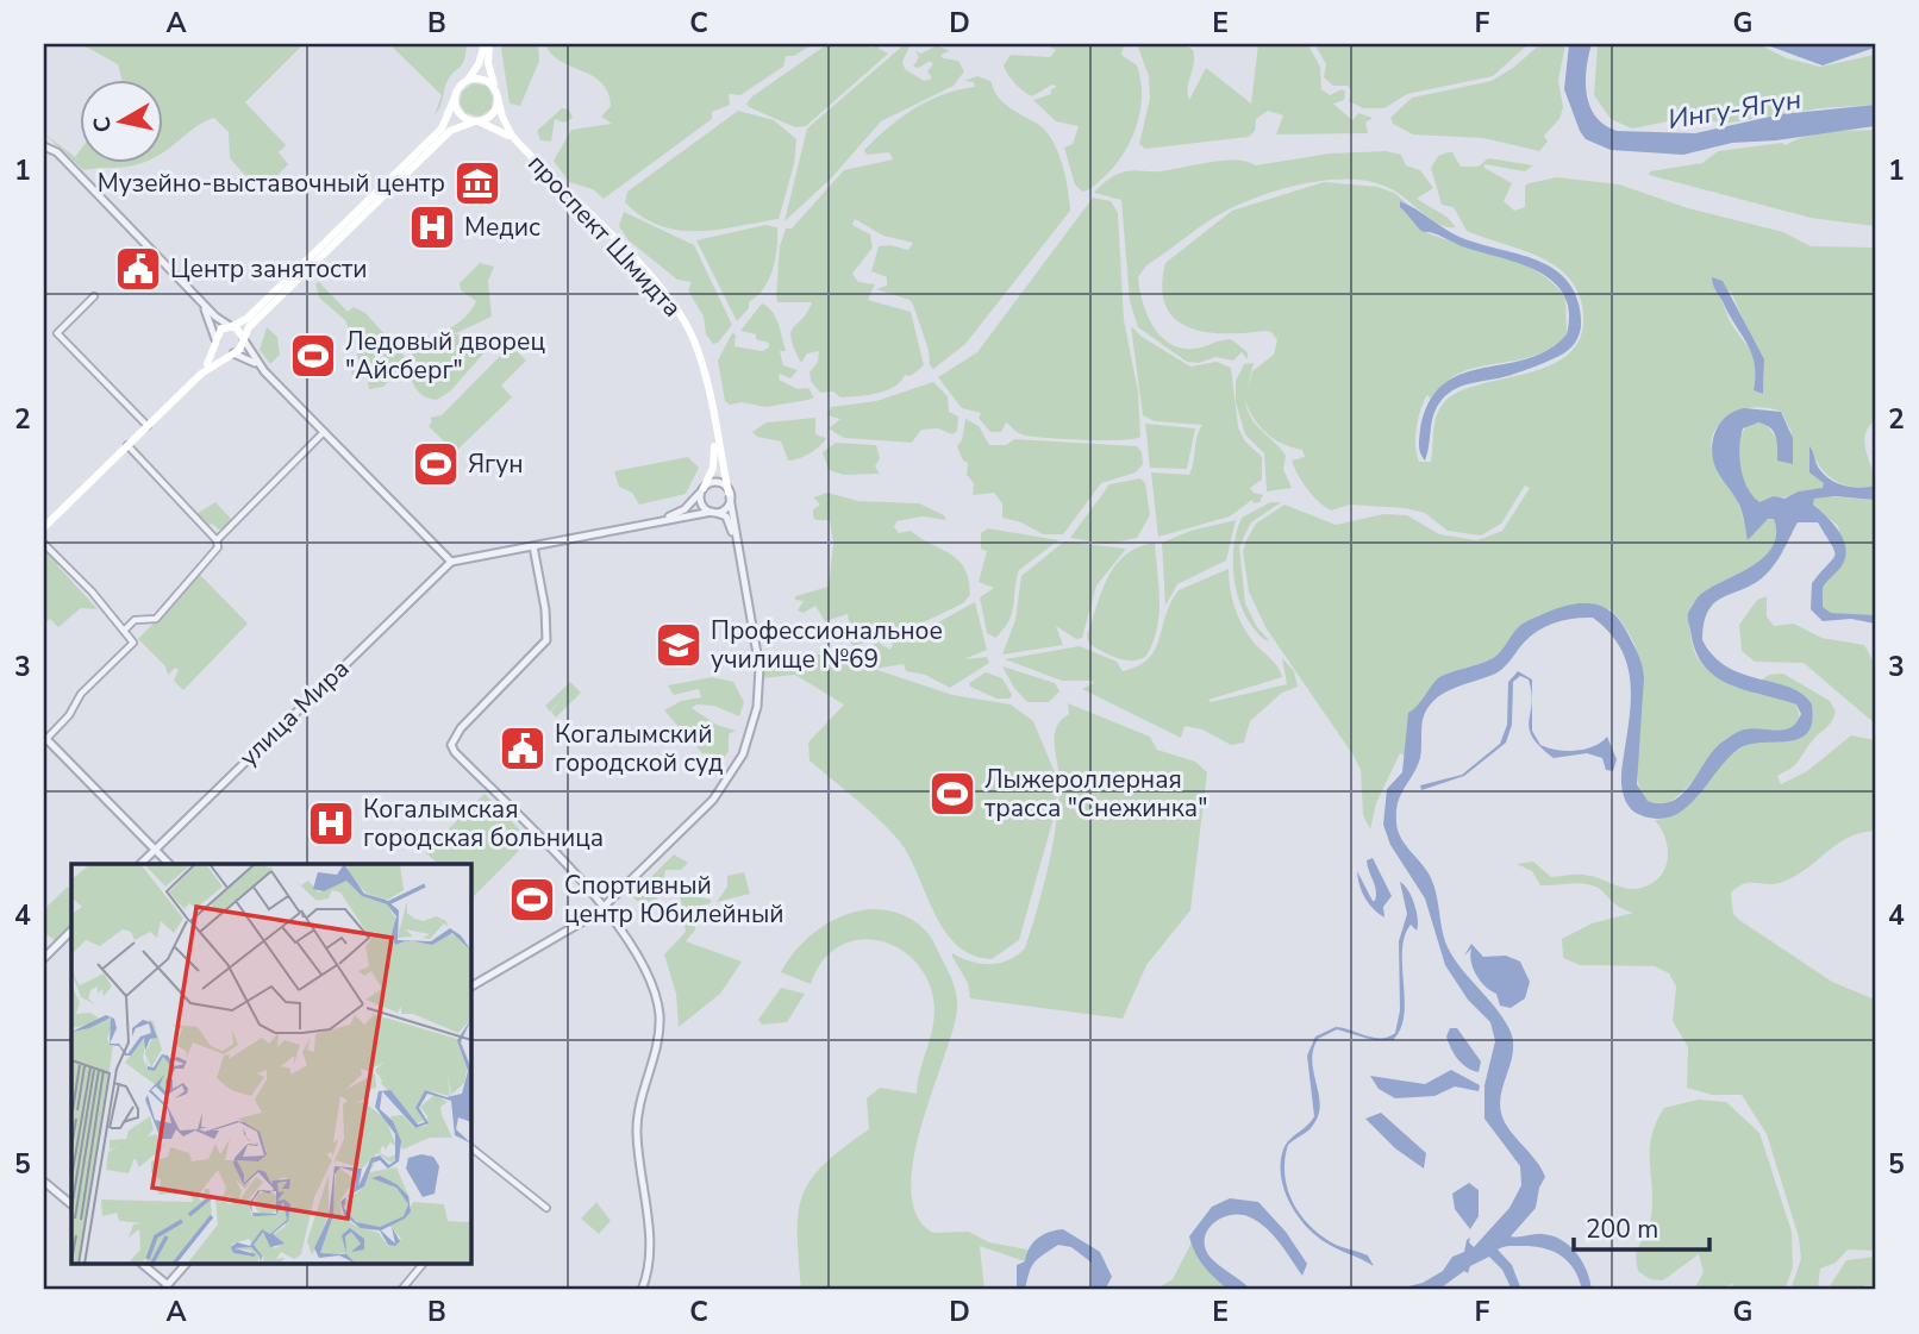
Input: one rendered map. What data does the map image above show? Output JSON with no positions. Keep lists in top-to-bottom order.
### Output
{
  "streets": {
    "main road": ["проспект Шмидта"],
    "street": ["улица Мира"]
  },
  "water": ["Ингу-Ягун"],
  "places": {
    "museum": ["Музейно-выставочный центр"],
    "hospital": ["Медис", "Когалымская городская больница"],
    "public building": ["Центр занятости", "Когалымский городской суд"],
    "sports": [
      "Ледовый дворец \"Айсберг\"",
      "Ягун",
      "Лыжероллерная трасса \"Снежинка\"",
      "Спортивный центр Юбилейный"
    ],
    "school or university": ["Профессиональное училище №69"]
  },
  "scale_bar": "200 m",
  "north": "left",
  "grid": {
    "columns": [
      "A",
      "B",
      "C",
      "D",
      "E",
      "F",
      "G"
    ],
    "rows": [
      "1",
      "2",
      "3",
      "4",
      "5"
    ]
  }
}
